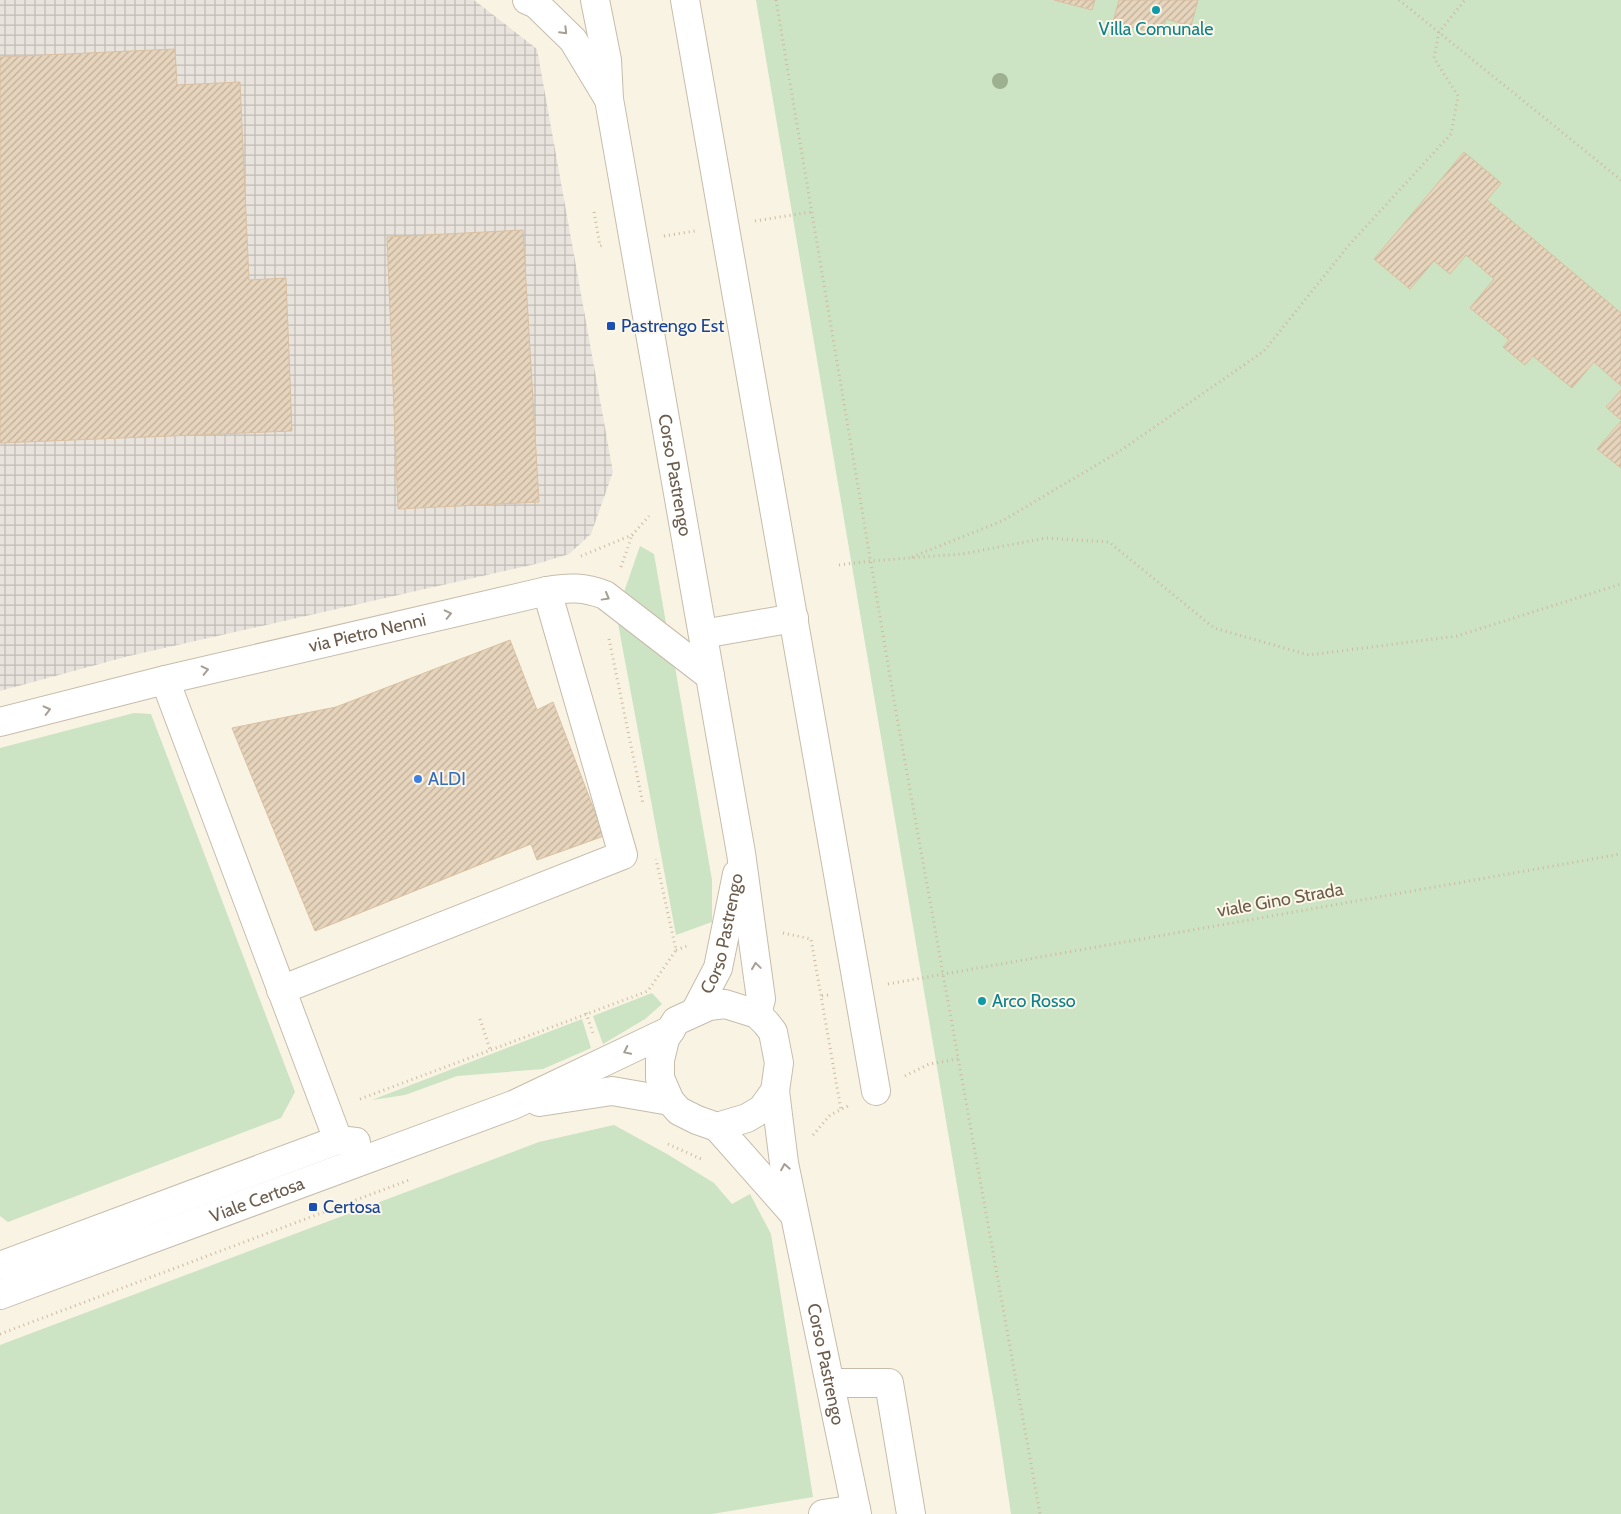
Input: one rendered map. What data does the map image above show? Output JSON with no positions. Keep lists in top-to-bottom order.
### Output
{
  "streets": {
    "street": ["Corso Pastrengo", "via Pietro Nenni", "Viale Certosa"],
    "path": ["viale Gino Strada"]
  },
  "crossings": [
    ["Corso Pastrengo", "via Pietro Nenni"],
    ["Corso Pastrengo", "Viale Certosa"]
  ],
  "one_way": ["via Pietro Nenni"],
  "places": {
    "other": ["Villa Comunale", "ALDI", "Arco Rosso"],
    "transit": ["Pastrengo Est", "Certosa"]
  }
}
